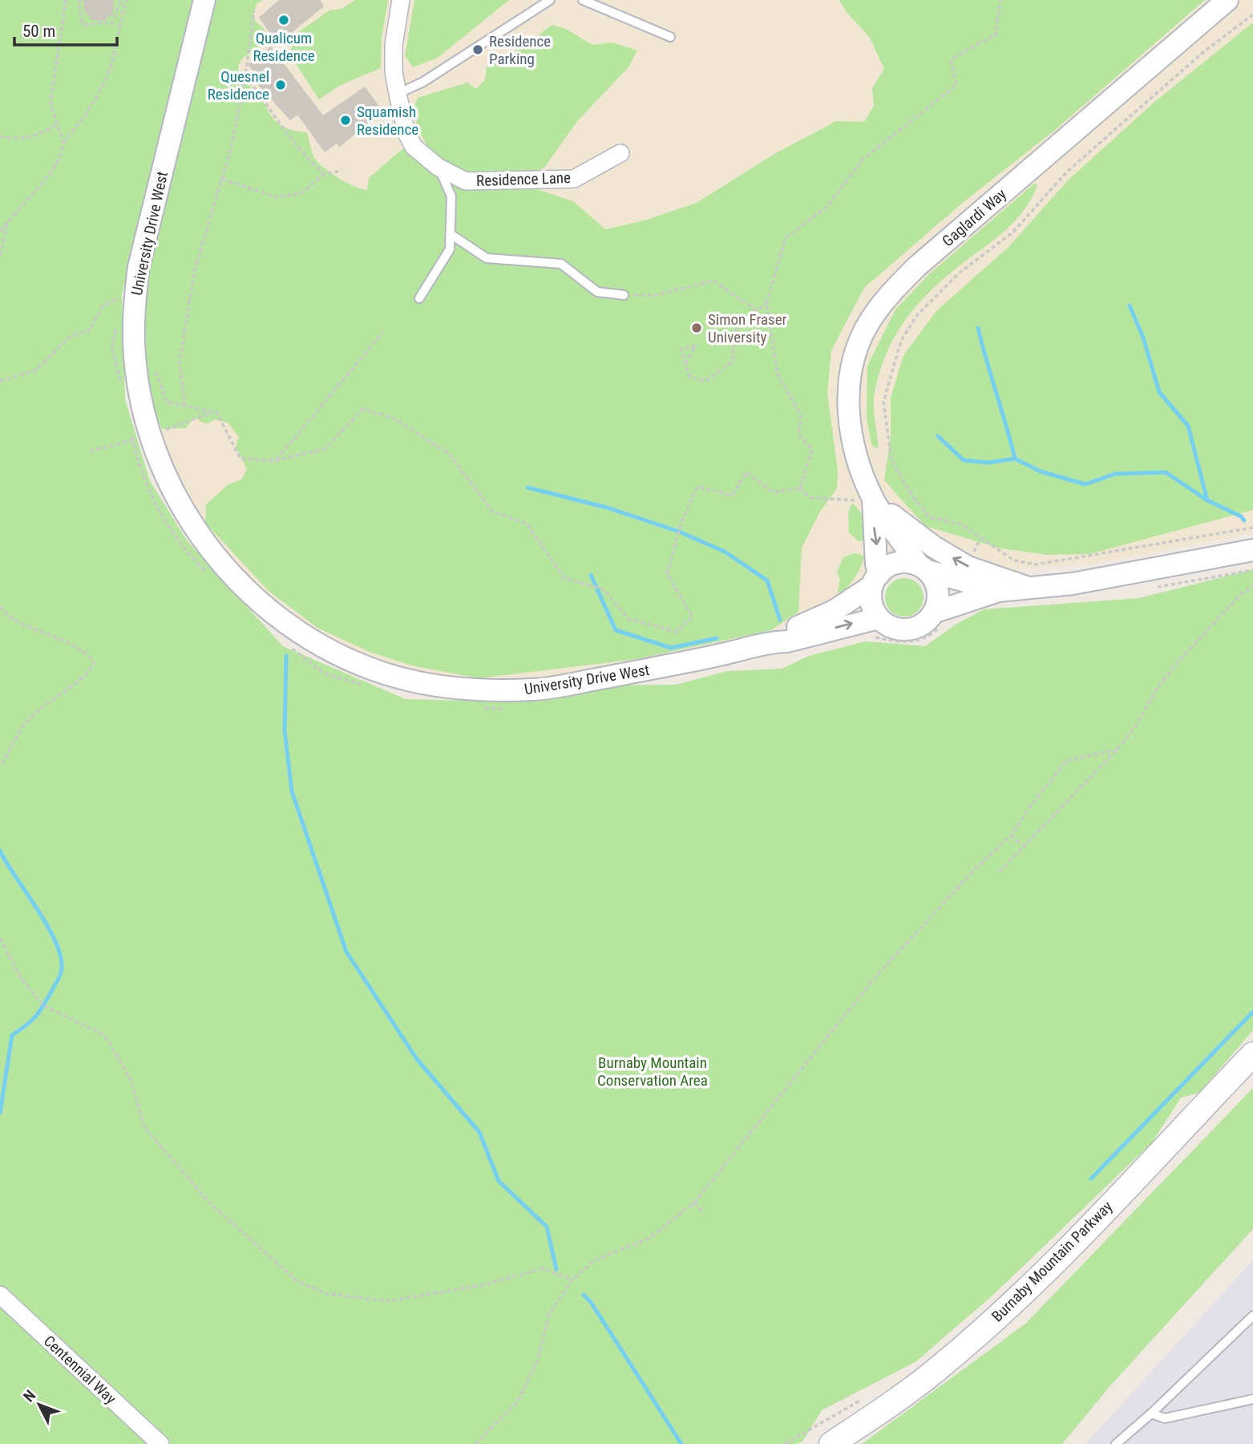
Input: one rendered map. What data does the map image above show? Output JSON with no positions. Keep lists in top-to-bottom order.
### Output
{
  "streets": {
    "main road": ["Burnaby Mountain Parkway"],
    "street": [
      "Residence Lane",
      "Gaglardi Way",
      "University Drive West",
      "Centennial Way"
    ]
  },
  "crossings": [
    ["Gaglardi Way", "University Drive West"]
  ],
  "parks": ["Burnaby Mountain Conservation Area"],
  "places": [
    "Qualicum Residence",
    "Residence Parking",
    "Quesnel Residence",
    "Squamish Residence",
    "Simon Fraser University"
  ],
  "scale_bar": "50 m",
  "north": "top left"
}
